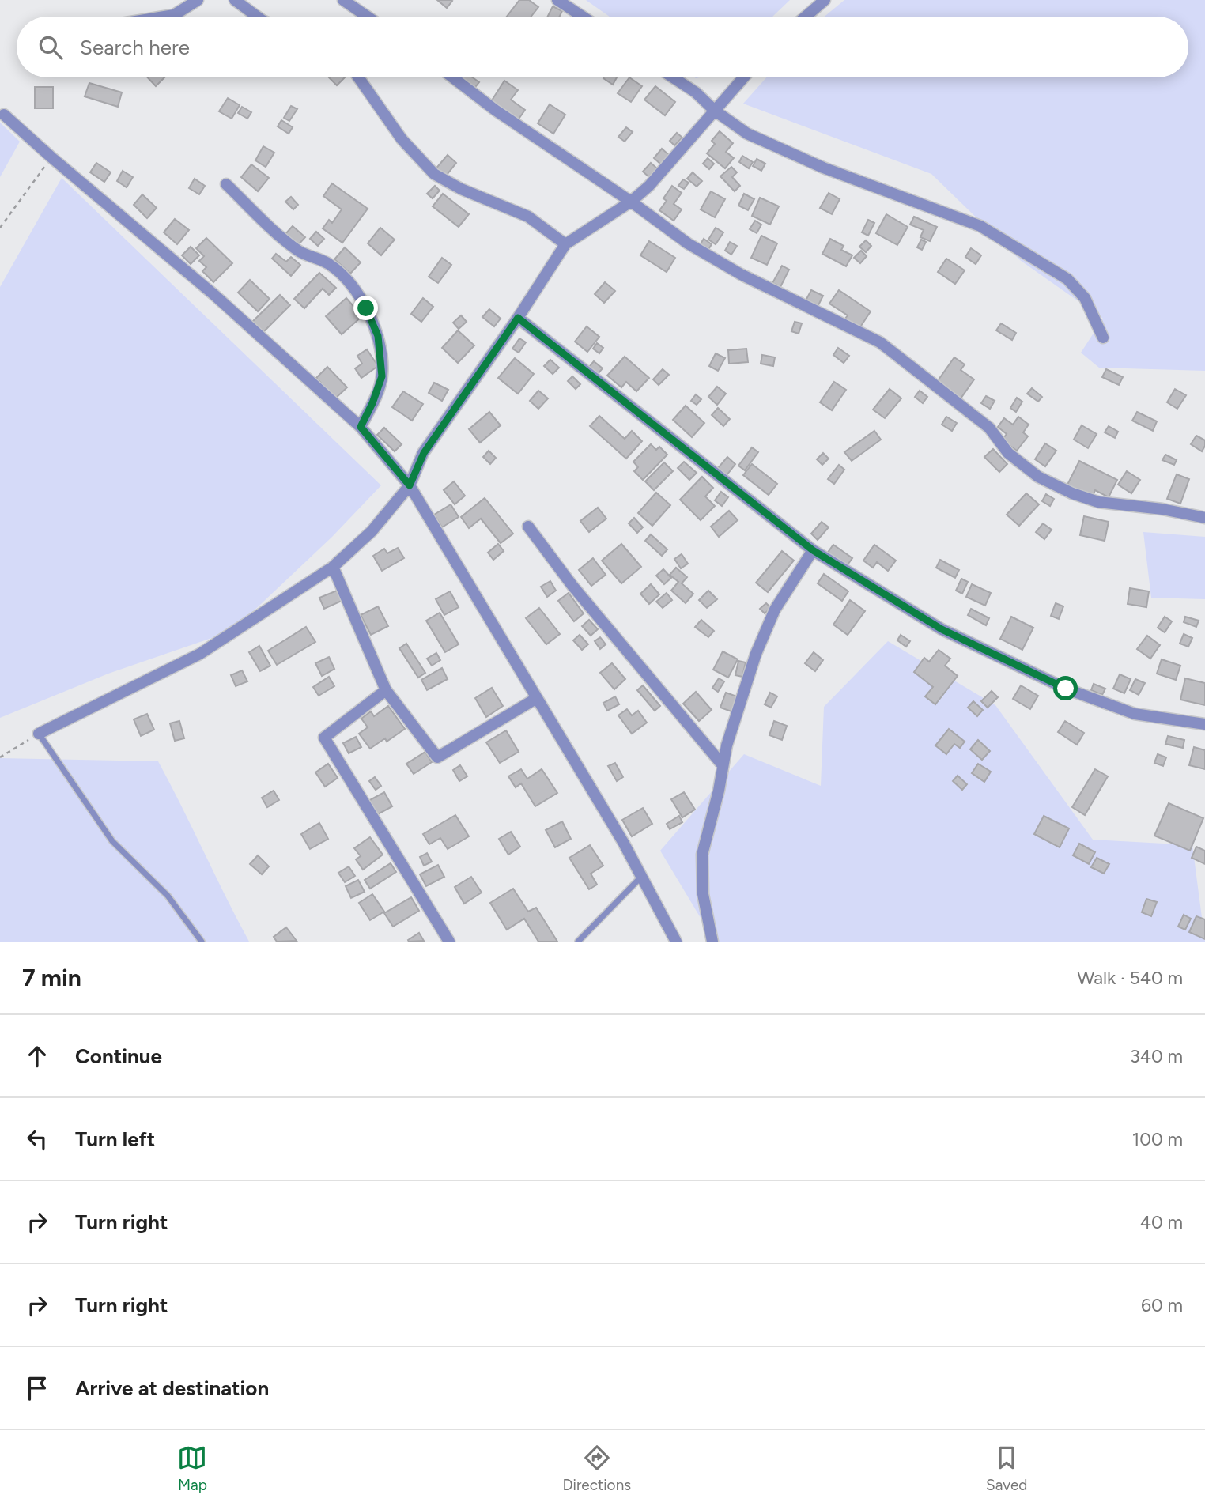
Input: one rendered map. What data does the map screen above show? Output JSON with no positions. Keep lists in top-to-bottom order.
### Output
{
  "page": {
    "search": "Search here",
    "heading": ["7 min", "Walk · 540 m"],
    "list": [
      ["Continue", "340 m"],
      ["Turn left", "100 m"],
      ["Turn right", "40 m"],
      ["Turn right", "60 m"],
      "Arrive at destination"
    ],
    "nav": ["Map", "Directions", "Saved"]
  }
}
